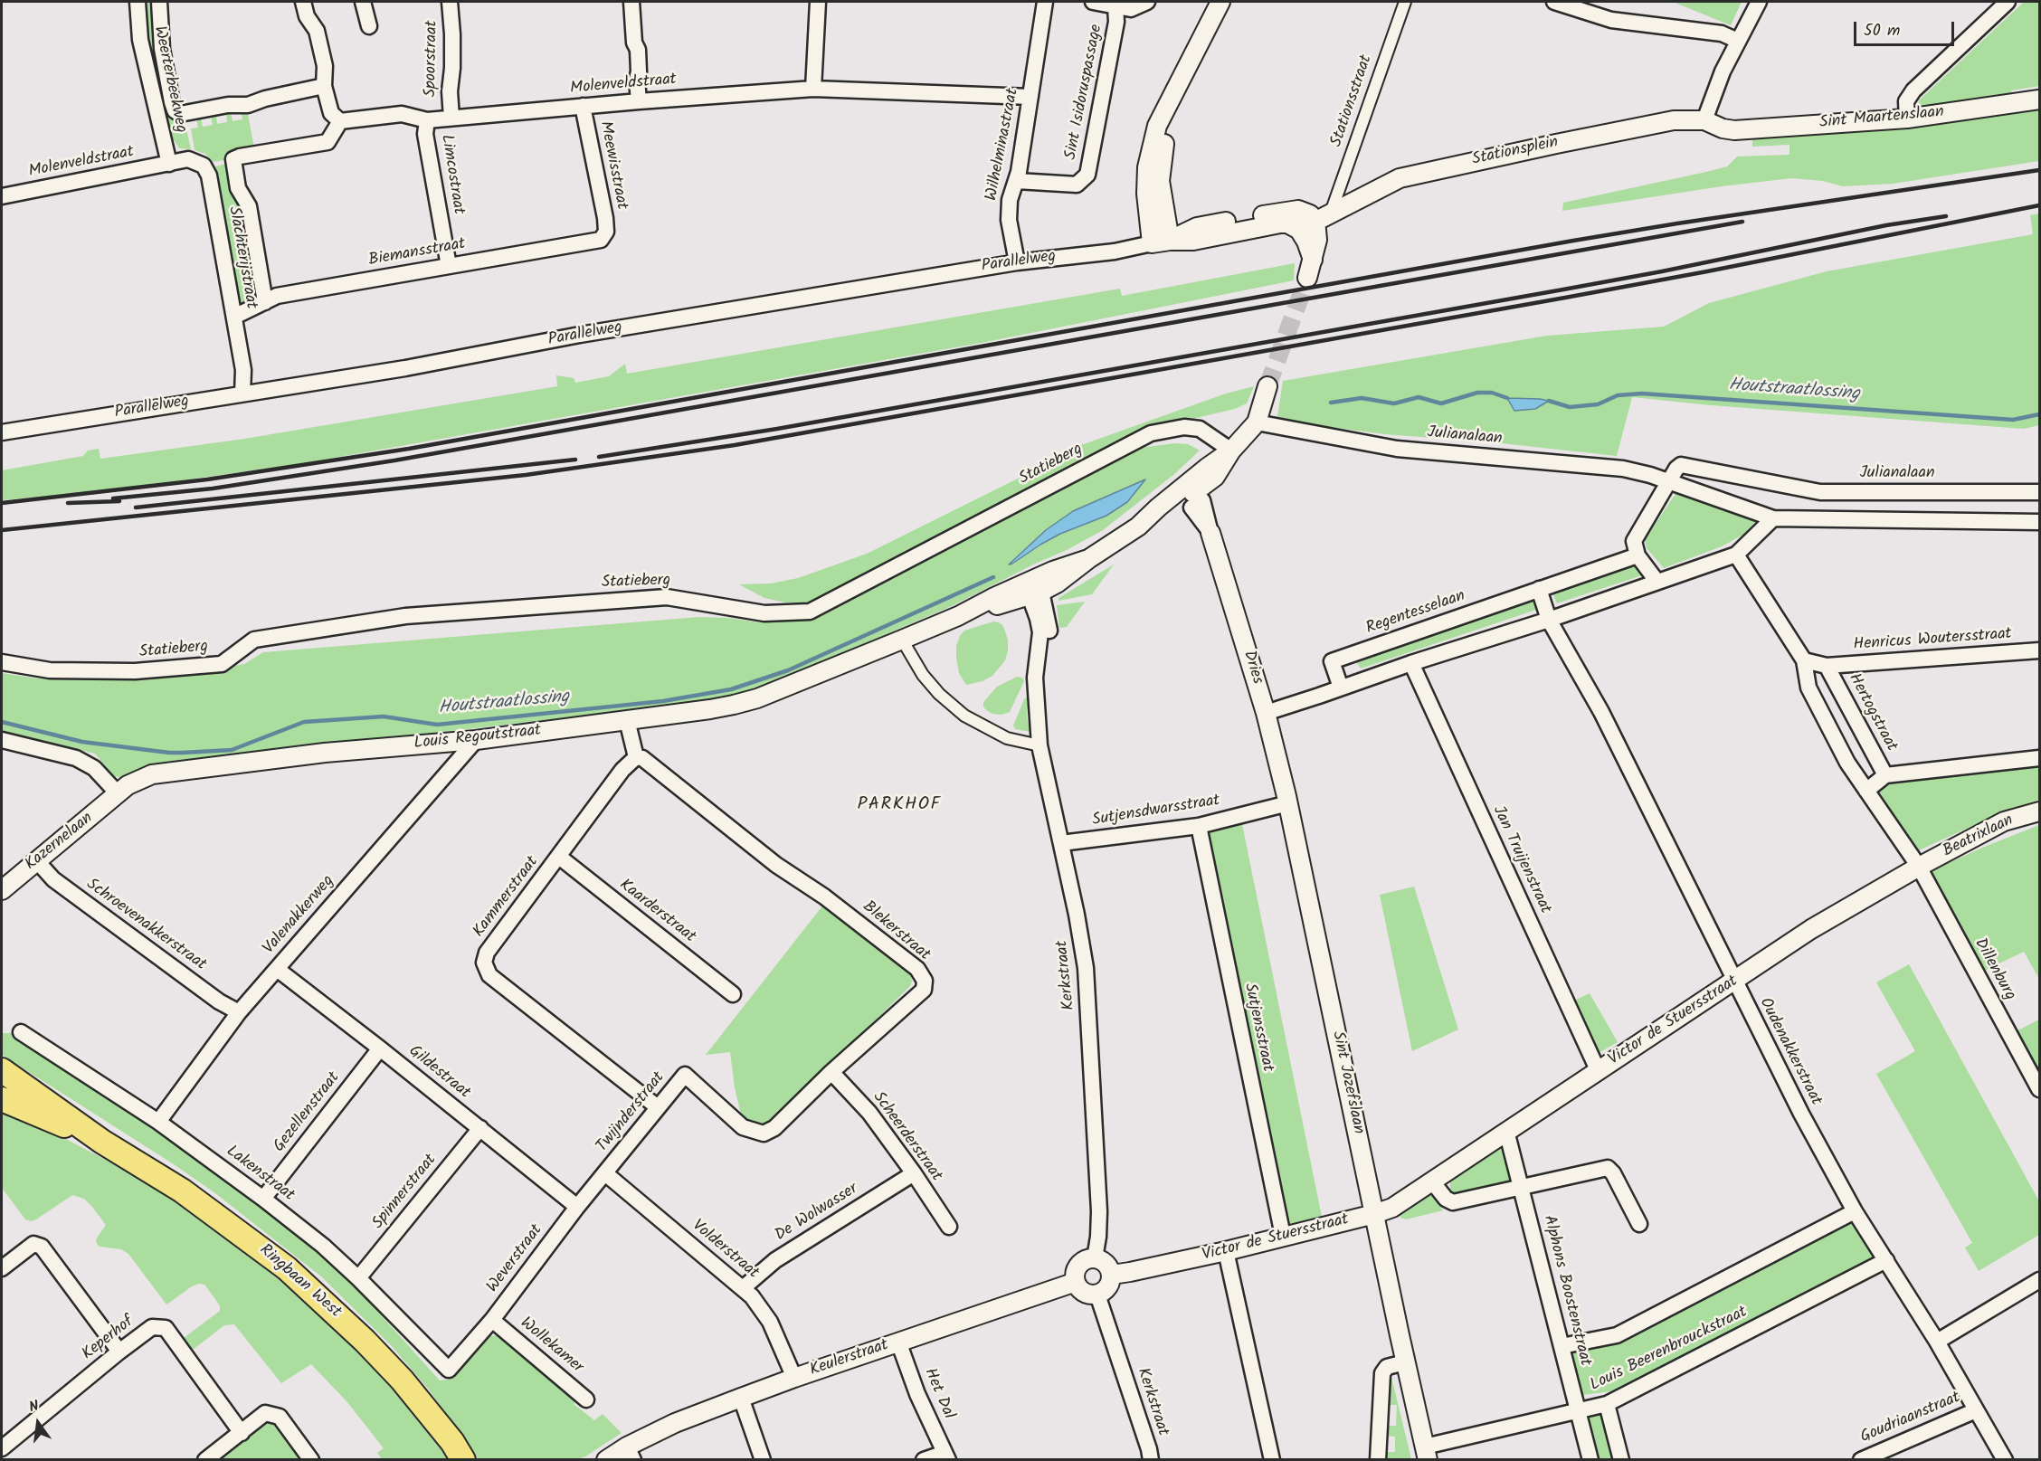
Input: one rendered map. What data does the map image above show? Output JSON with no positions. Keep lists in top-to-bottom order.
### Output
{
  "streets": {
    "main road": ["Ringbaan West"],
    "street": [
      "Spoorstraat",
      "Weerterbeekweg",
      "Molenveldstraat",
      "Sint Isidoruspassage",
      "Stationsstraat",
      "Sint Maartenslaan",
      "Wilhelminastraat",
      "Stationsplein",
      "Meewisstraat",
      "Limcostraat",
      "Biemansstraat",
      "Slachterijstraat",
      "Parallelweg",
      "Julianalaan",
      "Statieberg",
      "Regentesselaan",
      "Henricus Woutersstraat",
      "Dries",
      "Hertogstraat",
      "Louis Regoutstraat",
      "Sutjensdwarsstraat",
      "Beatrixlaan",
      "Kazernelaan",
      "Jan Truijenstraat",
      "Kammerstraat",
      "Kaarderstraat",
      "Valenakkerweg",
      "Schroevenakkerstraat",
      "Blekerstraat",
      "Dillenburg",
      "Kerkstraat",
      "Victor de Stuersstraat",
      "Sutjensstraat",
      "Oudenakkerstraat",
      "Gildestraat",
      "Sint Jozefslaan",
      "Gezellenstraat",
      "Twijnderstraat",
      "Scheerderstraat",
      "Lakenstraat",
      "Spinnerstraat",
      "De Wolwasser",
      "Volderstraat",
      "Weverstraat",
      "Alphons Boostenstraat",
      "Keperhof",
      "Wollekamer",
      "Louis Beerenbrouckstraat",
      "Keulerstraat",
      "Het Dal",
      "Goudriaanstraat"
    ]
  },
  "crossings": [
    ["Spoorstraat", "Molenveldstraat"],
    ["Weerterbeekweg", "Molenveldstraat"],
    ["Weerterbeekweg", "Slachterijstraat"],
    ["Molenveldstraat", "Wilhelminastraat"],
    ["Molenveldstraat", "Meewisstraat"],
    ["Molenveldstraat", "Limcostraat"],
    ["Molenveldstraat", "Slachterijstraat"],
    ["Sint Isidoruspassage", "Wilhelminastraat"],
    ["Stationsstraat", "Stationsplein"],
    ["Stationsstraat", "Parallelweg"],
    ["Sint Maartenslaan", "Stationsplein"],
    ["Wilhelminastraat", "Parallelweg"],
    ["Stationsplein", "Parallelweg"],
    ["Meewisstraat", "Biemansstraat"],
    ["Limcostraat", "Biemansstraat"],
    ["Biemansstraat", "Slachterijstraat"],
    ["Slachterijstraat", "Parallelweg"],
    ["Julianalaan", "Louis Regoutstraat"],
    ["Statieberg", "Louis Regoutstraat"],
    ["Henricus Woutersstraat", "Hertogstraat"],
    ["Dries", "Louis Regoutstraat"],
    ["Dries", "Sutjensdwarsstraat"],
    ["Dries", "Sint Jozefslaan"],
    ["Louis Regoutstraat", "Kazernelaan"],
    ["Louis Regoutstraat", "Valenakkerweg"],
    ["Louis Regoutstraat", "Kerkstraat"],
    ["Sutjensdwarsstraat", "Kerkstraat"],
    ["Sutjensdwarsstraat", "Sutjensstraat"],
    ["Sutjensdwarsstraat", "Sint Jozefslaan"],
    ["Beatrixlaan", "Dillenburg"],
    ["Beatrixlaan", "Victor de Stuersstraat"],
    ["Kazernelaan", "Schroevenakkerstraat"],
    ["Jan Truijenstraat", "Victor de Stuersstraat"],
    ["Kammerstraat", "Kaarderstraat"],
    ["Kammerstraat", "Blekerstraat"],
    ["Kammerstraat", "Twijnderstraat"],
    ["Valenakkerweg", "Schroevenakkerstraat"],
    ["Valenakkerweg", "Gildestraat"],
    ["Valenakkerweg", "Lakenstraat"],
    ["Blekerstraat", "Twijnderstraat"],
    ["Blekerstraat", "Scheerderstraat"],
    ["Dillenburg", "Victor de Stuersstraat"],
    ["Kerkstraat", "Victor de Stuersstraat"],
    ["Kerkstraat", "Keulerstraat"],
    ["Victor de Stuersstraat", "Sutjensstraat"],
    ["Victor de Stuersstraat", "Oudenakkerstraat"],
    ["Victor de Stuersstraat", "Sint Jozefslaan"],
    ["Victor de Stuersstraat", "Alphons Boostenstraat"],
    ["Victor de Stuersstraat", "Keulerstraat"],
    ["Oudenakkerstraat", "Louis Beerenbrouckstraat"],
    ["Oudenakkerstraat", "Goudriaanstraat"],
    ["Gildestraat", "Gezellenstraat"],
    ["Gildestraat", "Spinnerstraat"],
    ["Gildestraat", "Weverstraat"],
    ["Sint Jozefslaan", "Louis Beerenbrouckstraat"],
    ["Gezellenstraat", "Lakenstraat"],
    ["Twijnderstraat", "Volderstraat"],
    ["Twijnderstraat", "Weverstraat"],
    ["Scheerderstraat", "De Wolwasser"],
    ["Lakenstraat", "Spinnerstraat"],
    ["Lakenstraat", "Weverstraat"],
    ["De Wolwasser", "Volderstraat"],
    ["Volderstraat", "Weverstraat"],
    ["Volderstraat", "Keulerstraat"],
    ["Weverstraat", "Wollekamer"],
    ["Alphons Boostenstraat", "Louis Beerenbrouckstraat"],
    ["Keulerstraat", "Het Dal"]
  ],
  "districts": ["PARKHOF"],
  "water": ["Houtstraatlossing"],
  "scale_bar": "50 m",
  "north": "top"
}
